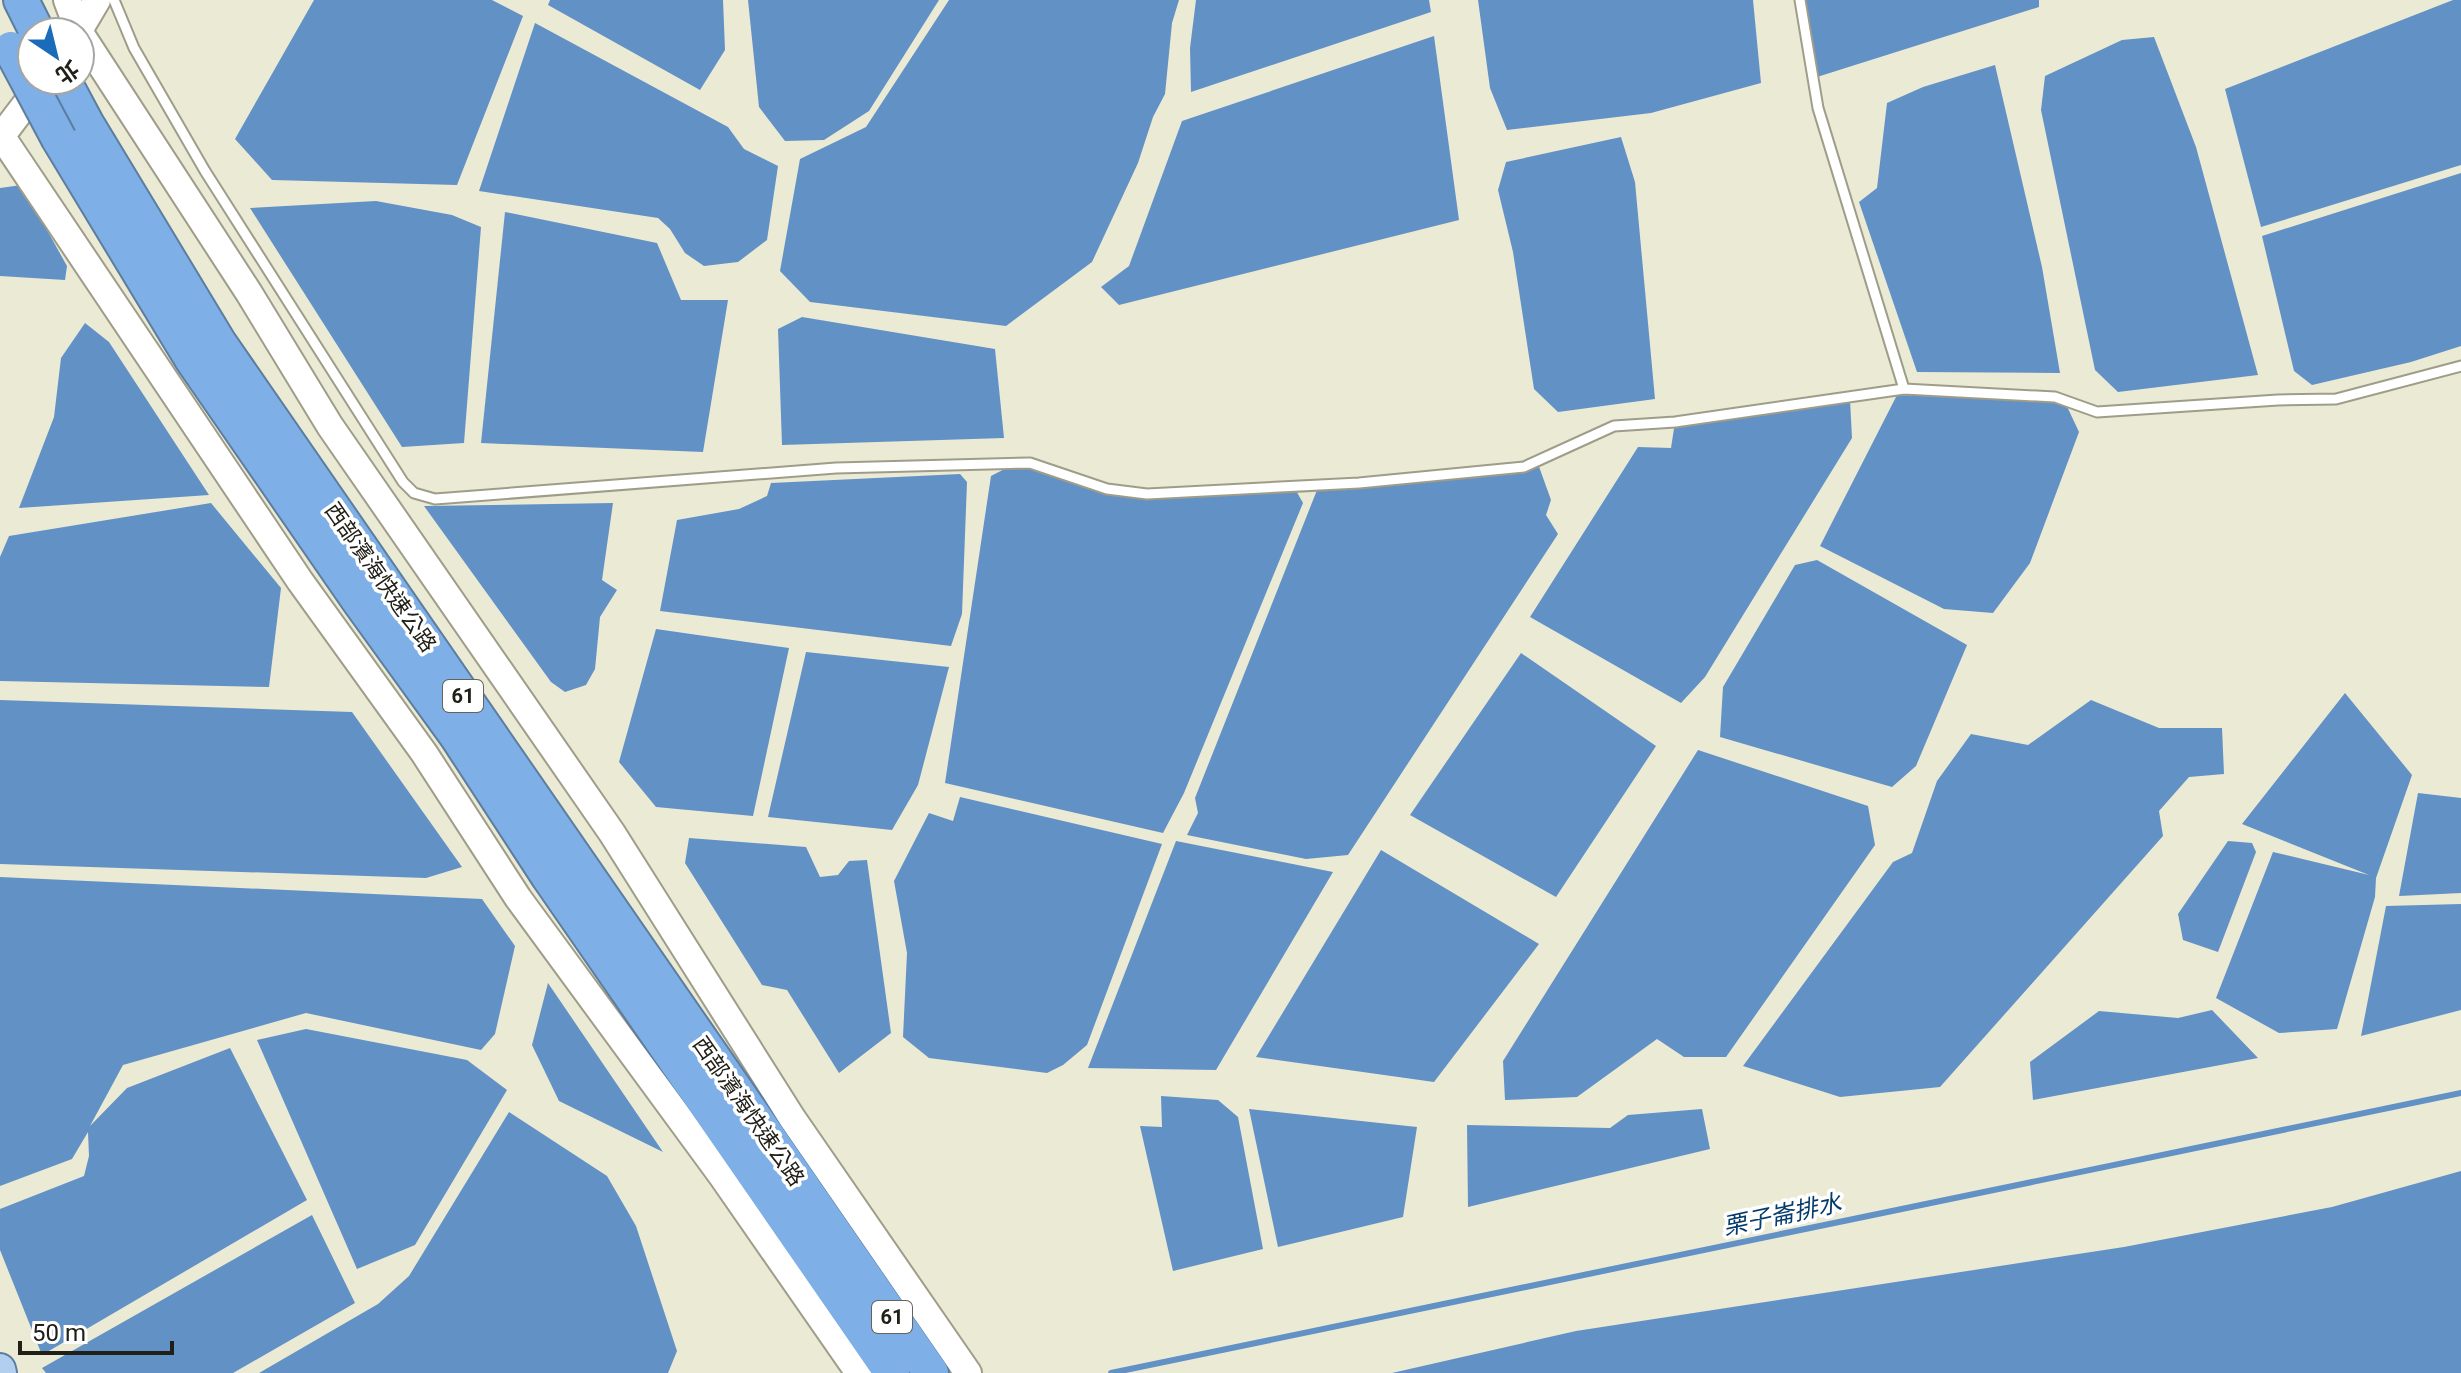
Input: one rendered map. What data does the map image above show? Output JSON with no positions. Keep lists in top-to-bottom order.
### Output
{
  "streets": {
    "highway": ["西部濱海快速公路", "61"]
  },
  "crossings": [
    ["西部濱海快速公路", "61"]
  ],
  "water": ["栗子崙排水"],
  "scale_bar": "50 m",
  "north": "bottom right"
}
